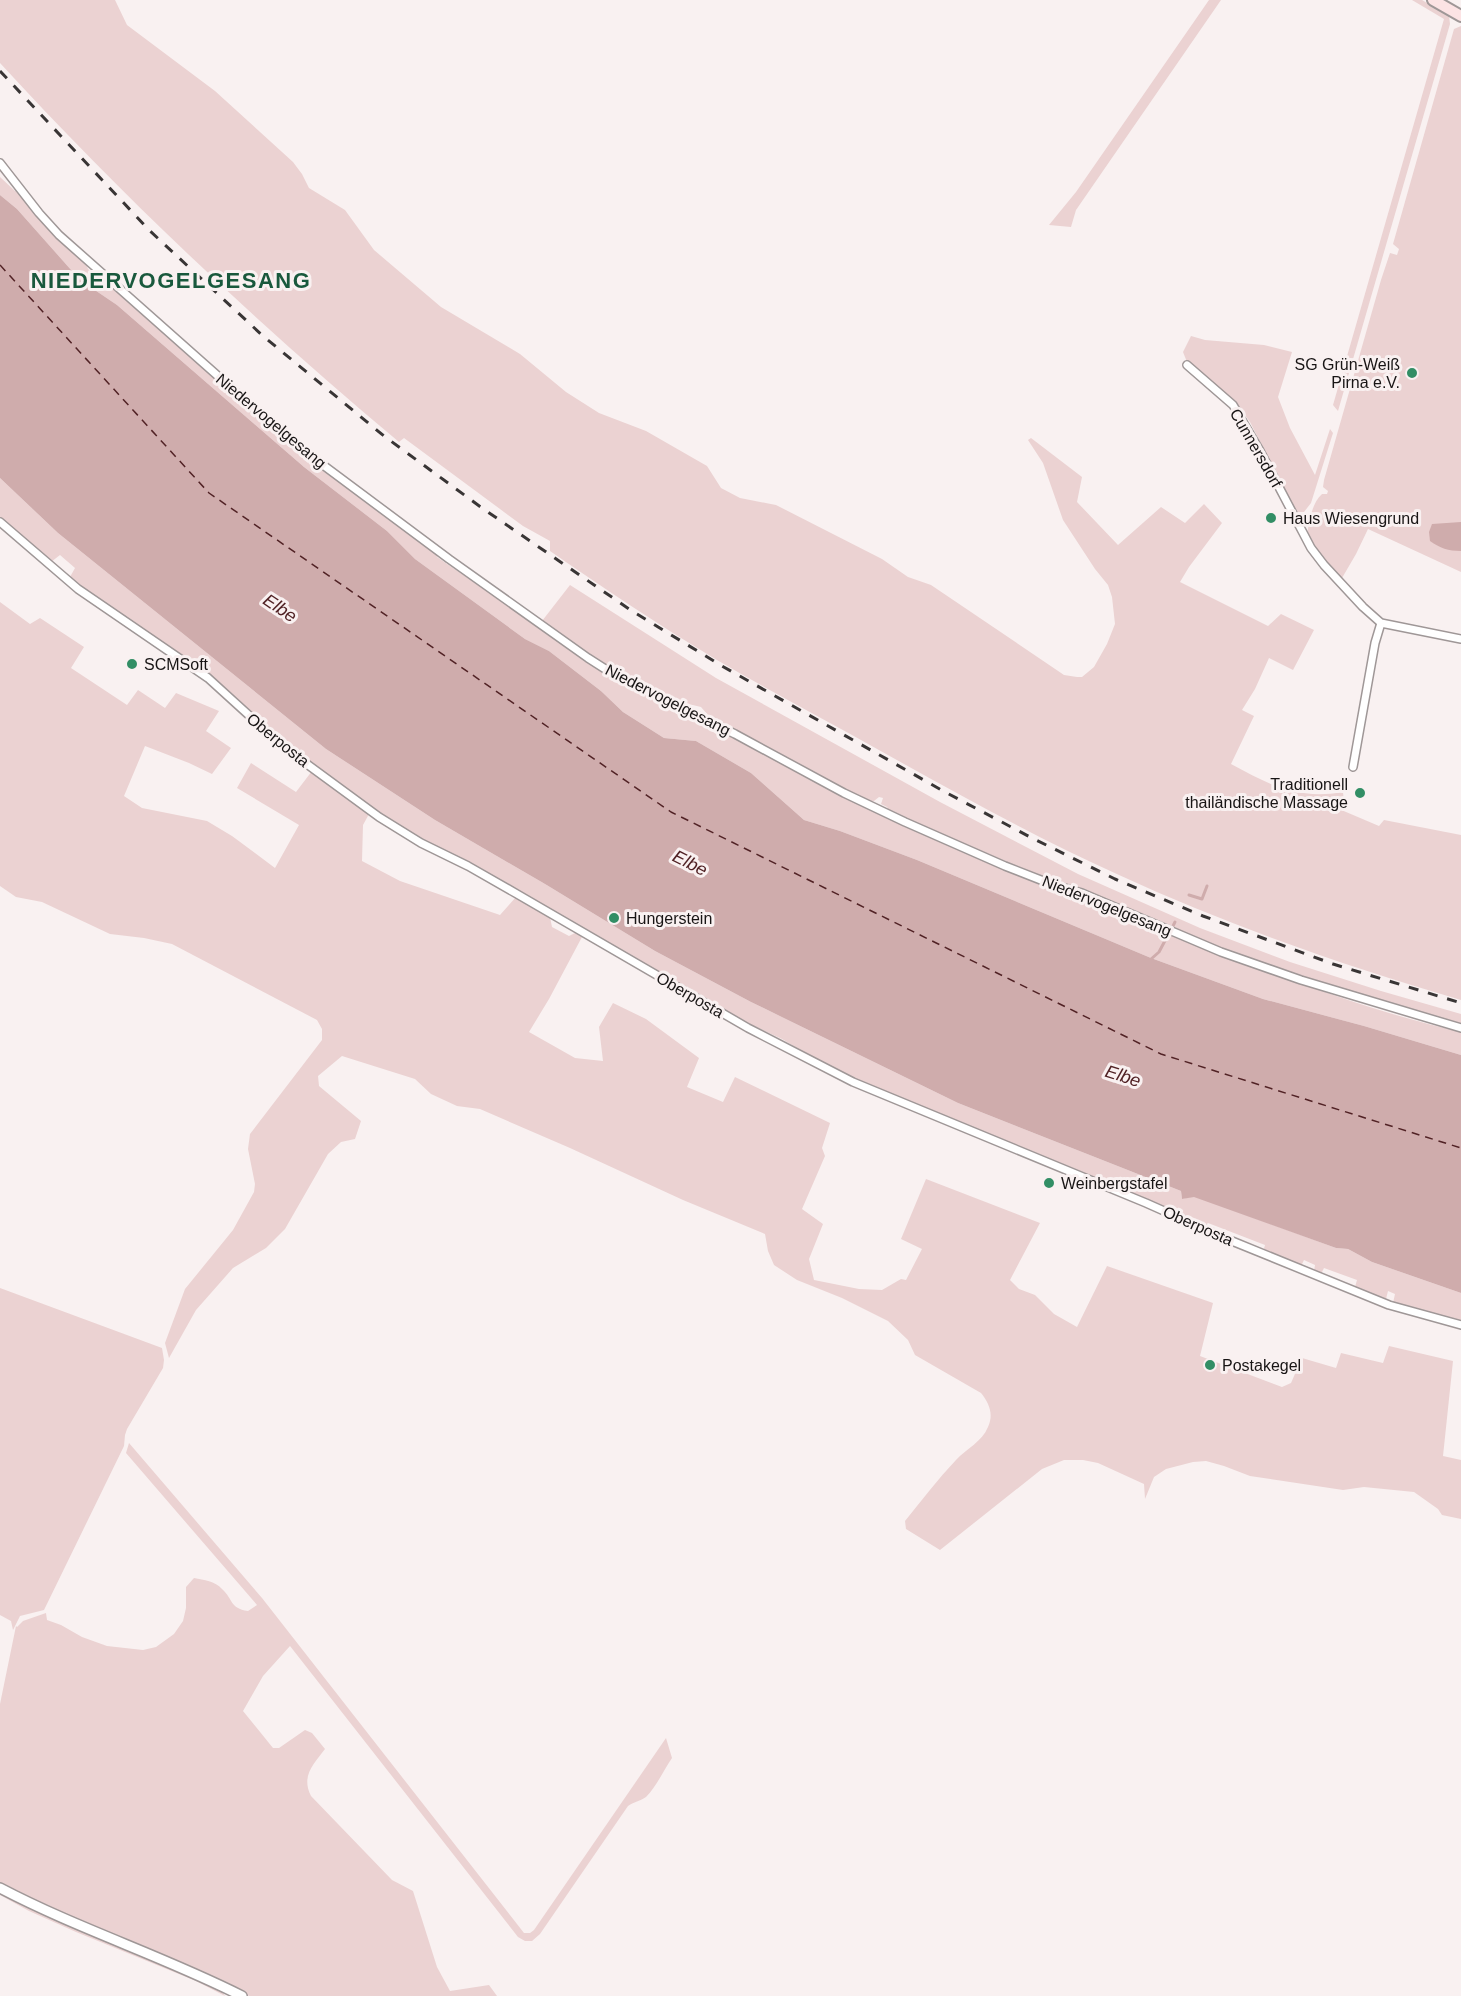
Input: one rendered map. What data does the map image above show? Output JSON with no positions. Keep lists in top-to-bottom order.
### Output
{
  "streets": {
    "street": ["Niedervogelgesang", "Cunnersdorf", "Oberposta"]
  },
  "districts": ["NIEDERVOGELGESANG"],
  "water": ["Elbe"],
  "places": [
    "SG Grün-Weiß Pirna e.V.",
    "Haus Wiesengrund",
    "SCMSoft",
    "Traditionell thailändische Massage",
    "Hungerstein",
    "Weinbergstafel",
    "Postakegel"
  ]
}
